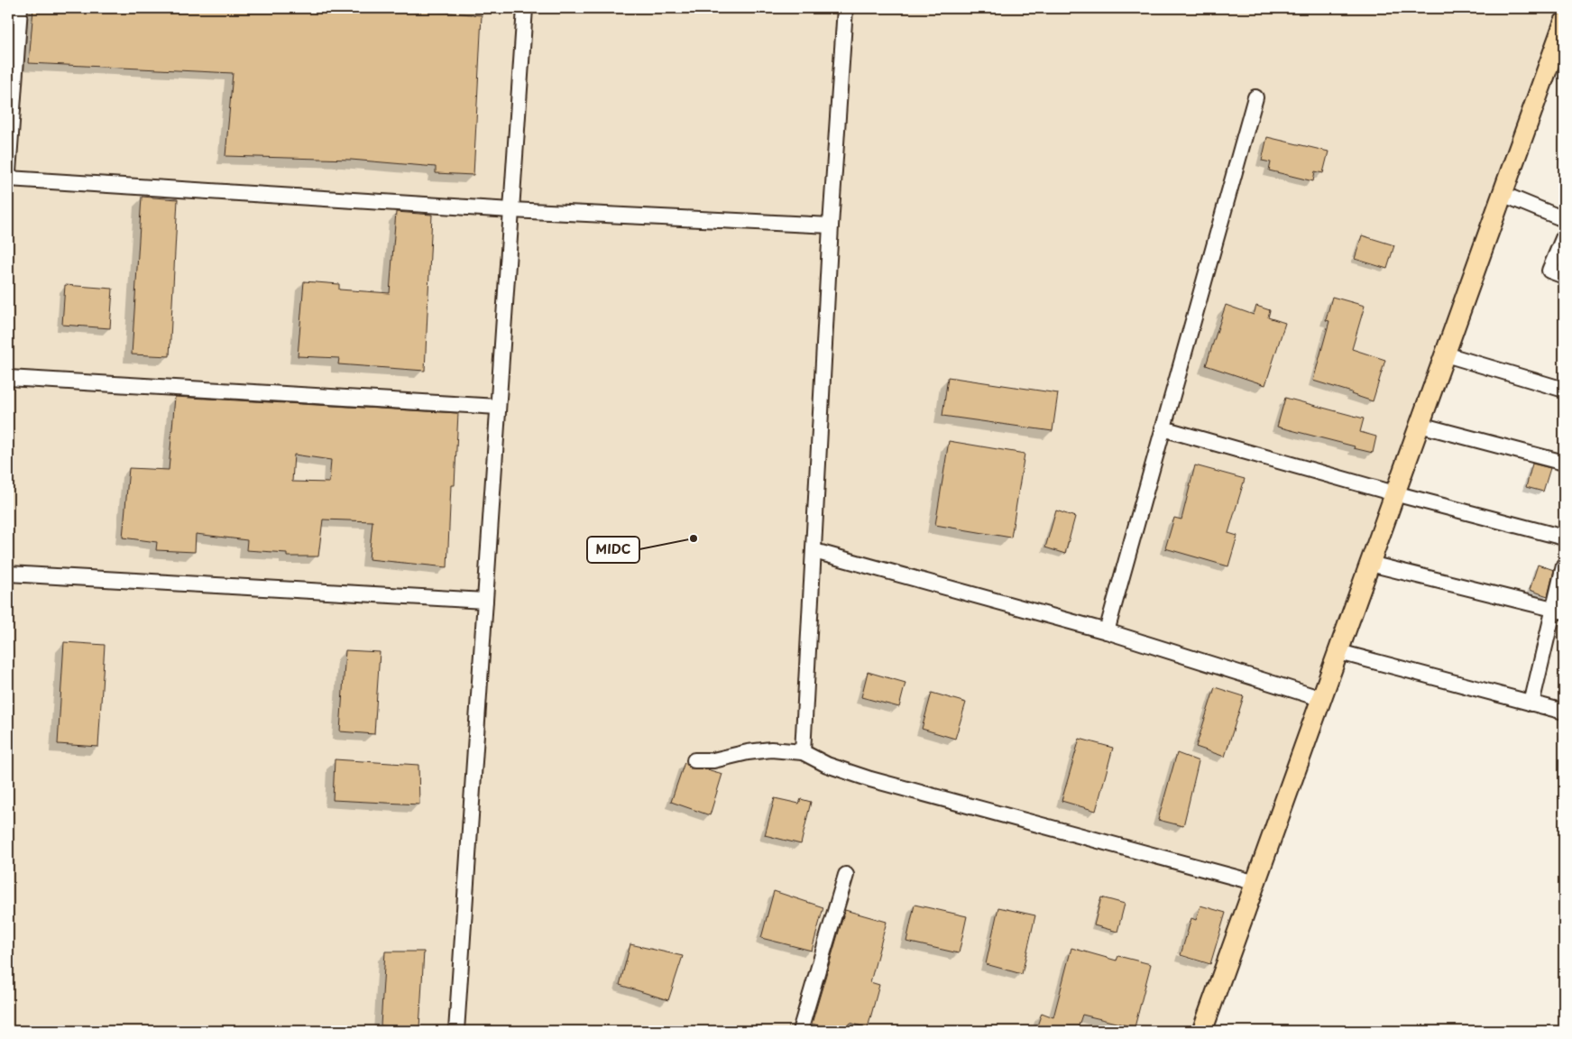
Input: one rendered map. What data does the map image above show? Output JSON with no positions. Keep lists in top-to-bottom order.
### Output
{
  "places": ["MIDC"]
}
